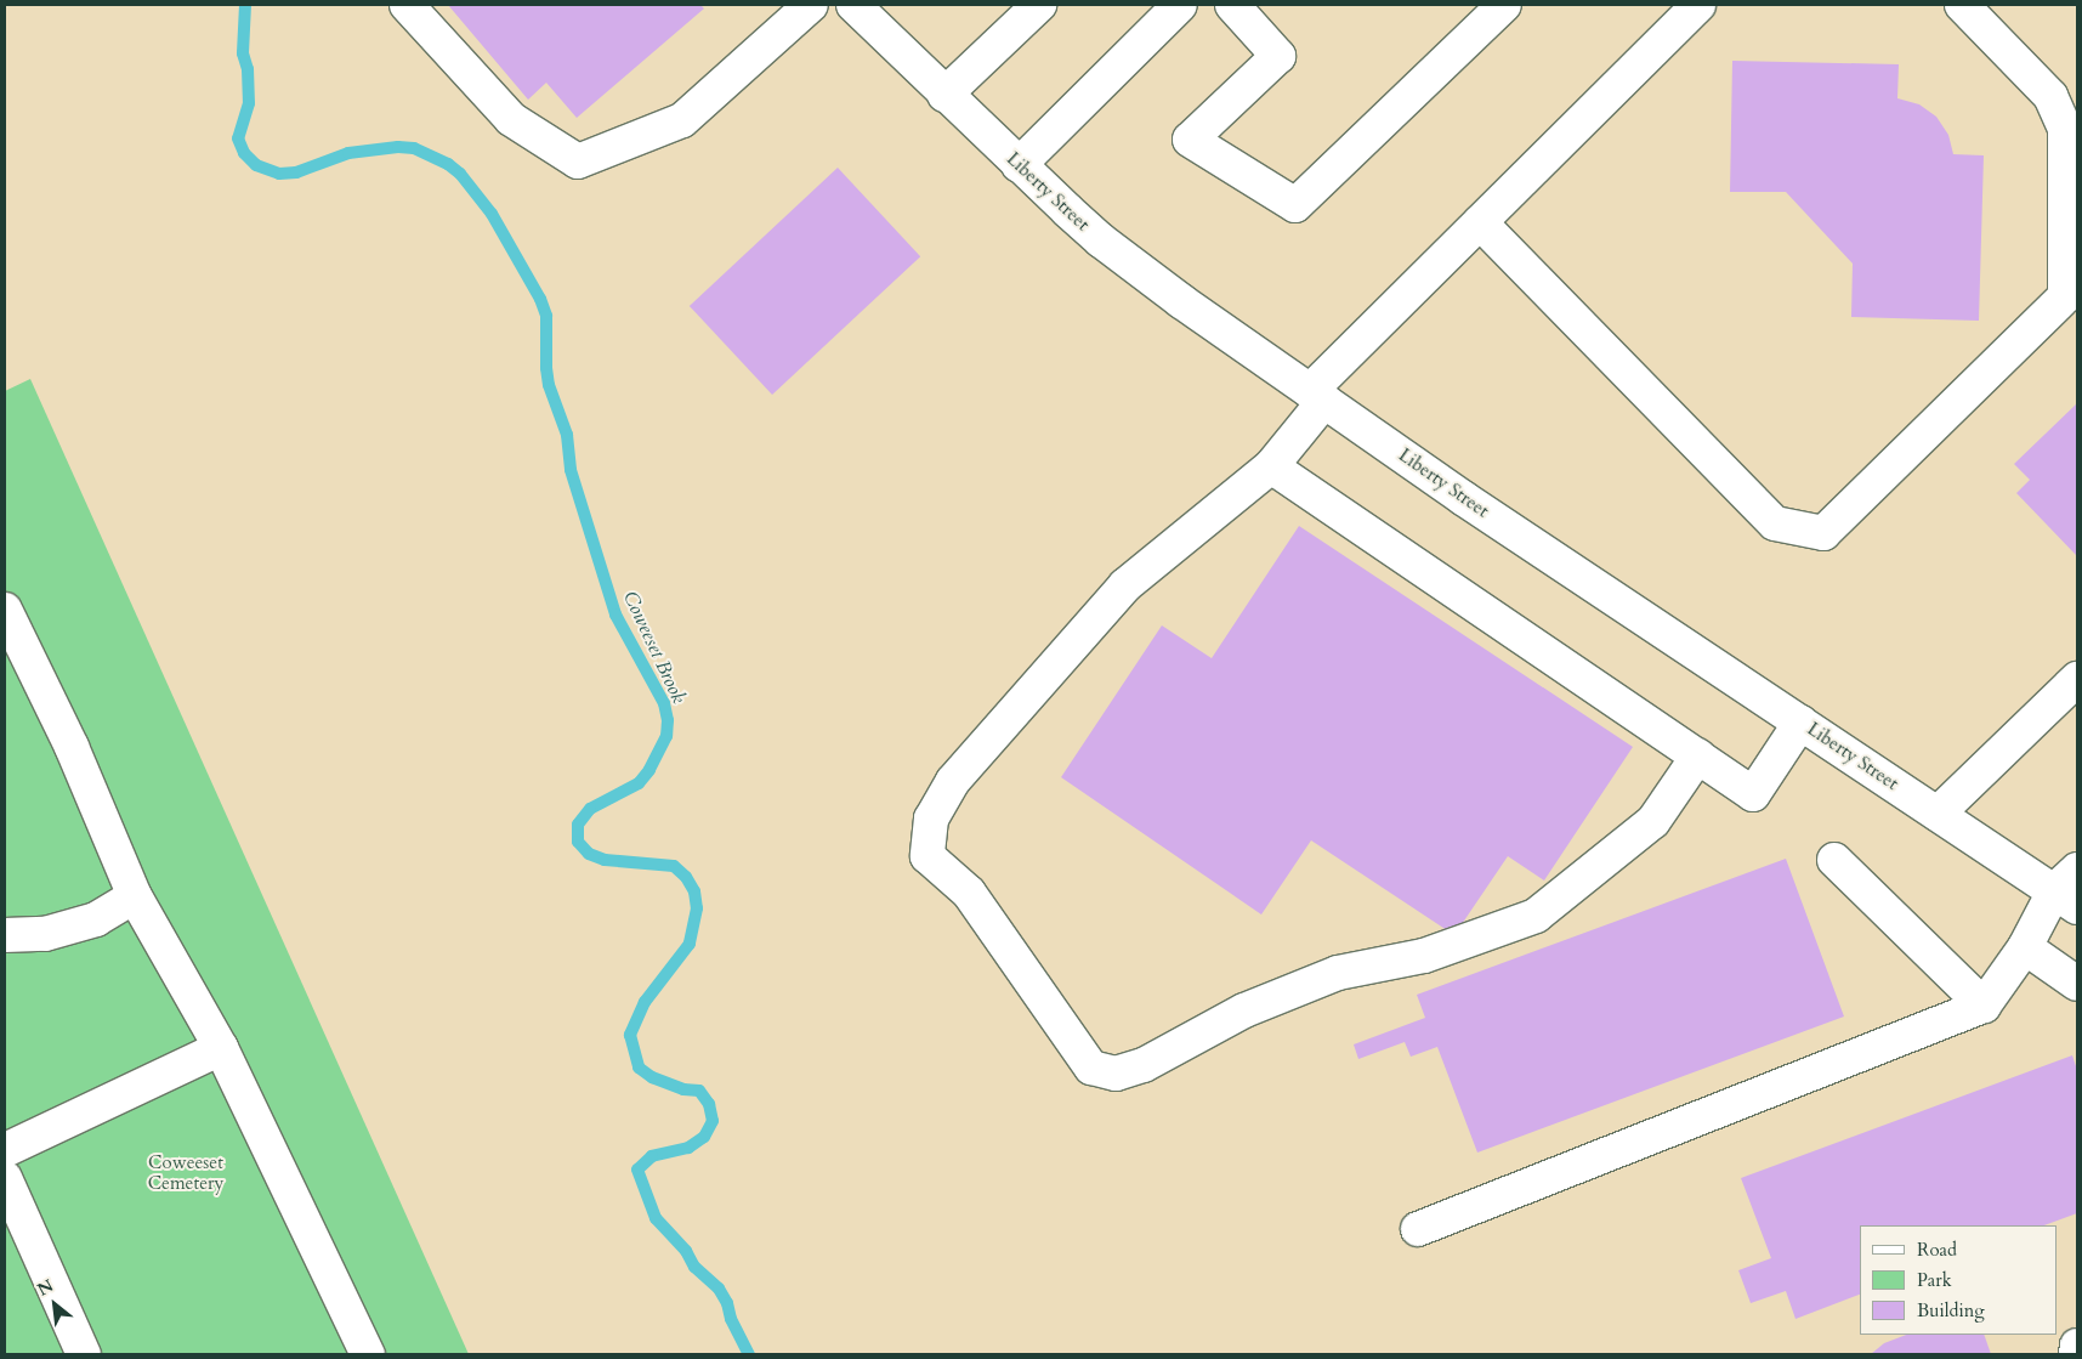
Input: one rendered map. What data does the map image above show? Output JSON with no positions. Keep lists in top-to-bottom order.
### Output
{
  "streets": {
    "street": ["Liberty Street"]
  },
  "water": ["Coweeset Brook"],
  "parks": ["Coweeset Cemetery"],
  "legend": ["Road", "Park", "Building"],
  "north": "top left"
}
